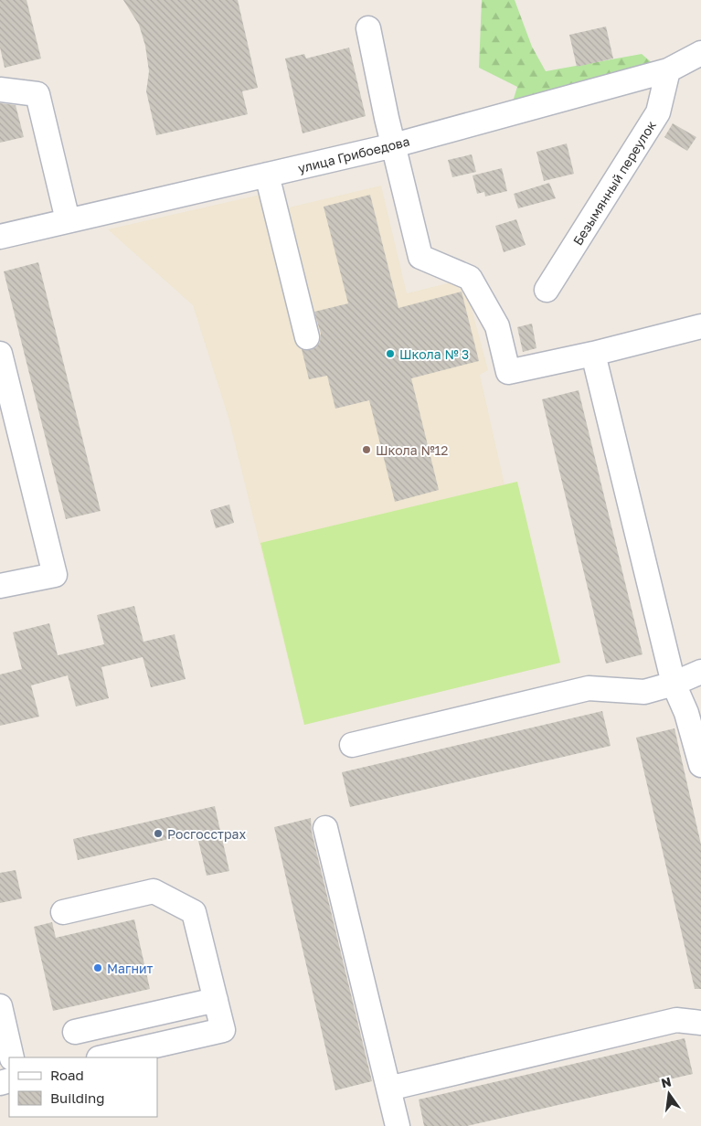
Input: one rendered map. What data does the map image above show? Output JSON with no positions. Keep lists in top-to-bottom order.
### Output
{
  "streets": {
    "street": ["улица Грибоедова", "Безымянный переулок"]
  },
  "crossings": [
    ["улица Грибоедова", "Безымянный переулок"]
  ],
  "places": [
    "Школа № 3",
    "Школа №12",
    "Росгосстрах",
    "Магнит"
  ],
  "legend": ["Road", "Building"],
  "north": "top"
}
